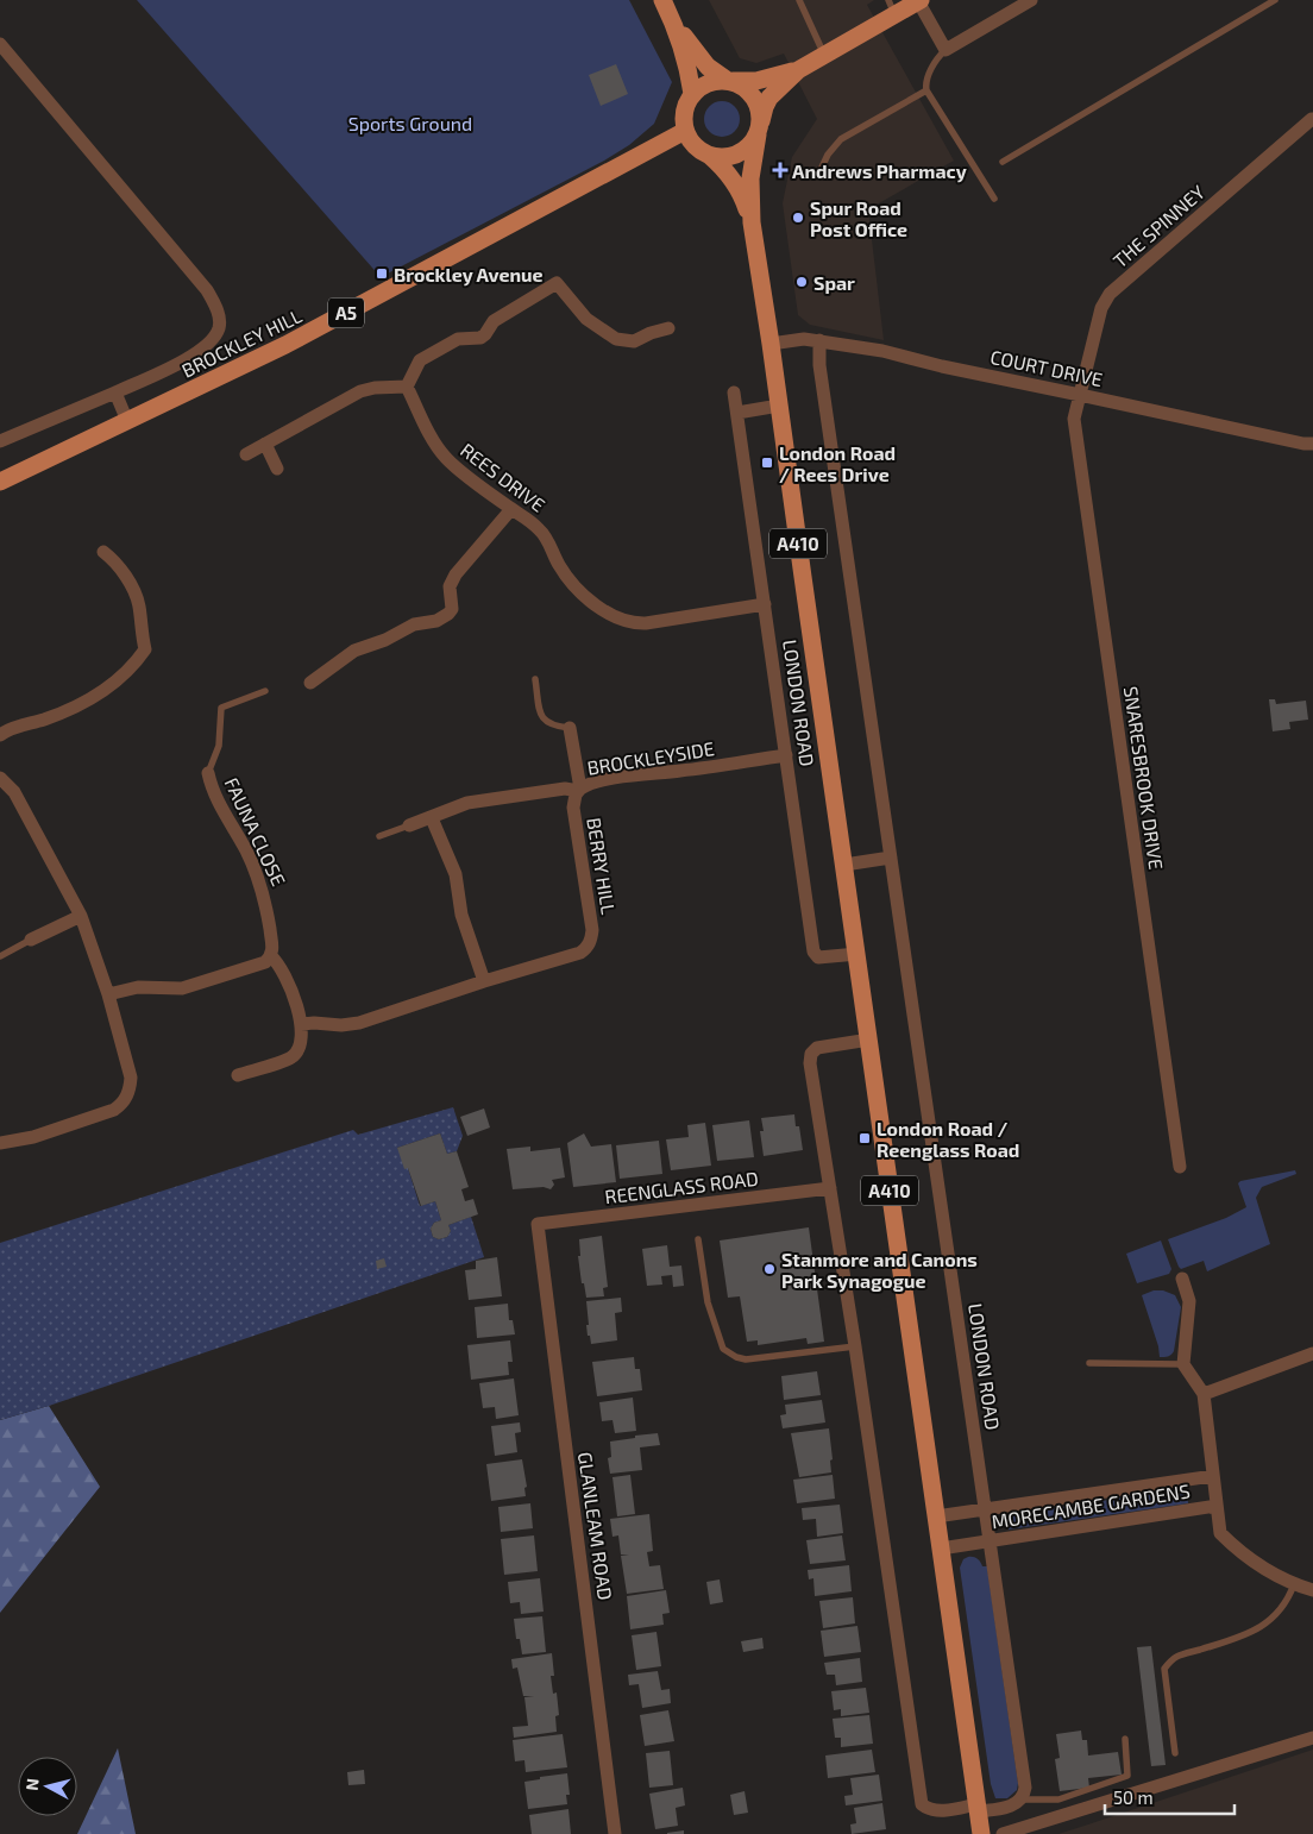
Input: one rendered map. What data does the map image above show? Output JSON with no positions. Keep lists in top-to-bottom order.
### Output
{
  "streets": {
    "main road": [
      "A5",
      "BROCKLEY HILL",
      "A410",
      "LONDON ROAD"
    ],
    "street": [
      "THE SPINNEY",
      "COURT DRIVE",
      "REES DRIVE",
      "BROCKLEYSIDE",
      "SNARESBROOK DRIVE",
      "FAUNA CLOSE",
      "BERRY HILL",
      "REENGLASS ROAD",
      "MORECAMBE GARDENS",
      "GLANLEAM ROAD"
    ]
  },
  "crossings": [
    ["THE SPINNEY", "COURT DRIVE"],
    ["THE SPINNEY", "SNARESBROOK DRIVE"],
    ["BROCKLEY HILL", "LONDON ROAD"],
    ["COURT DRIVE", "LONDON ROAD"],
    ["COURT DRIVE", "SNARESBROOK DRIVE"],
    ["REES DRIVE", "LONDON ROAD"],
    ["LONDON ROAD", "BROCKLEYSIDE"],
    ["LONDON ROAD", "MORECAMBE GARDENS"],
    ["BROCKLEYSIDE", "BERRY HILL"],
    ["REENGLASS ROAD", "GLANLEAM ROAD"]
  ],
  "parks": ["Sports Ground"],
  "places": {
    "health": ["Andrews Pharmacy"],
    "other": ["Spur Road Post Office", "Spar", "Stanmore and Canons Park Synagogue"],
    "transit": ["Brockley Avenue", "London Road / Rees Drive", "London Road / Reenglass Road"]
  },
  "scale_bar": "50 m",
  "north": "left"
}
